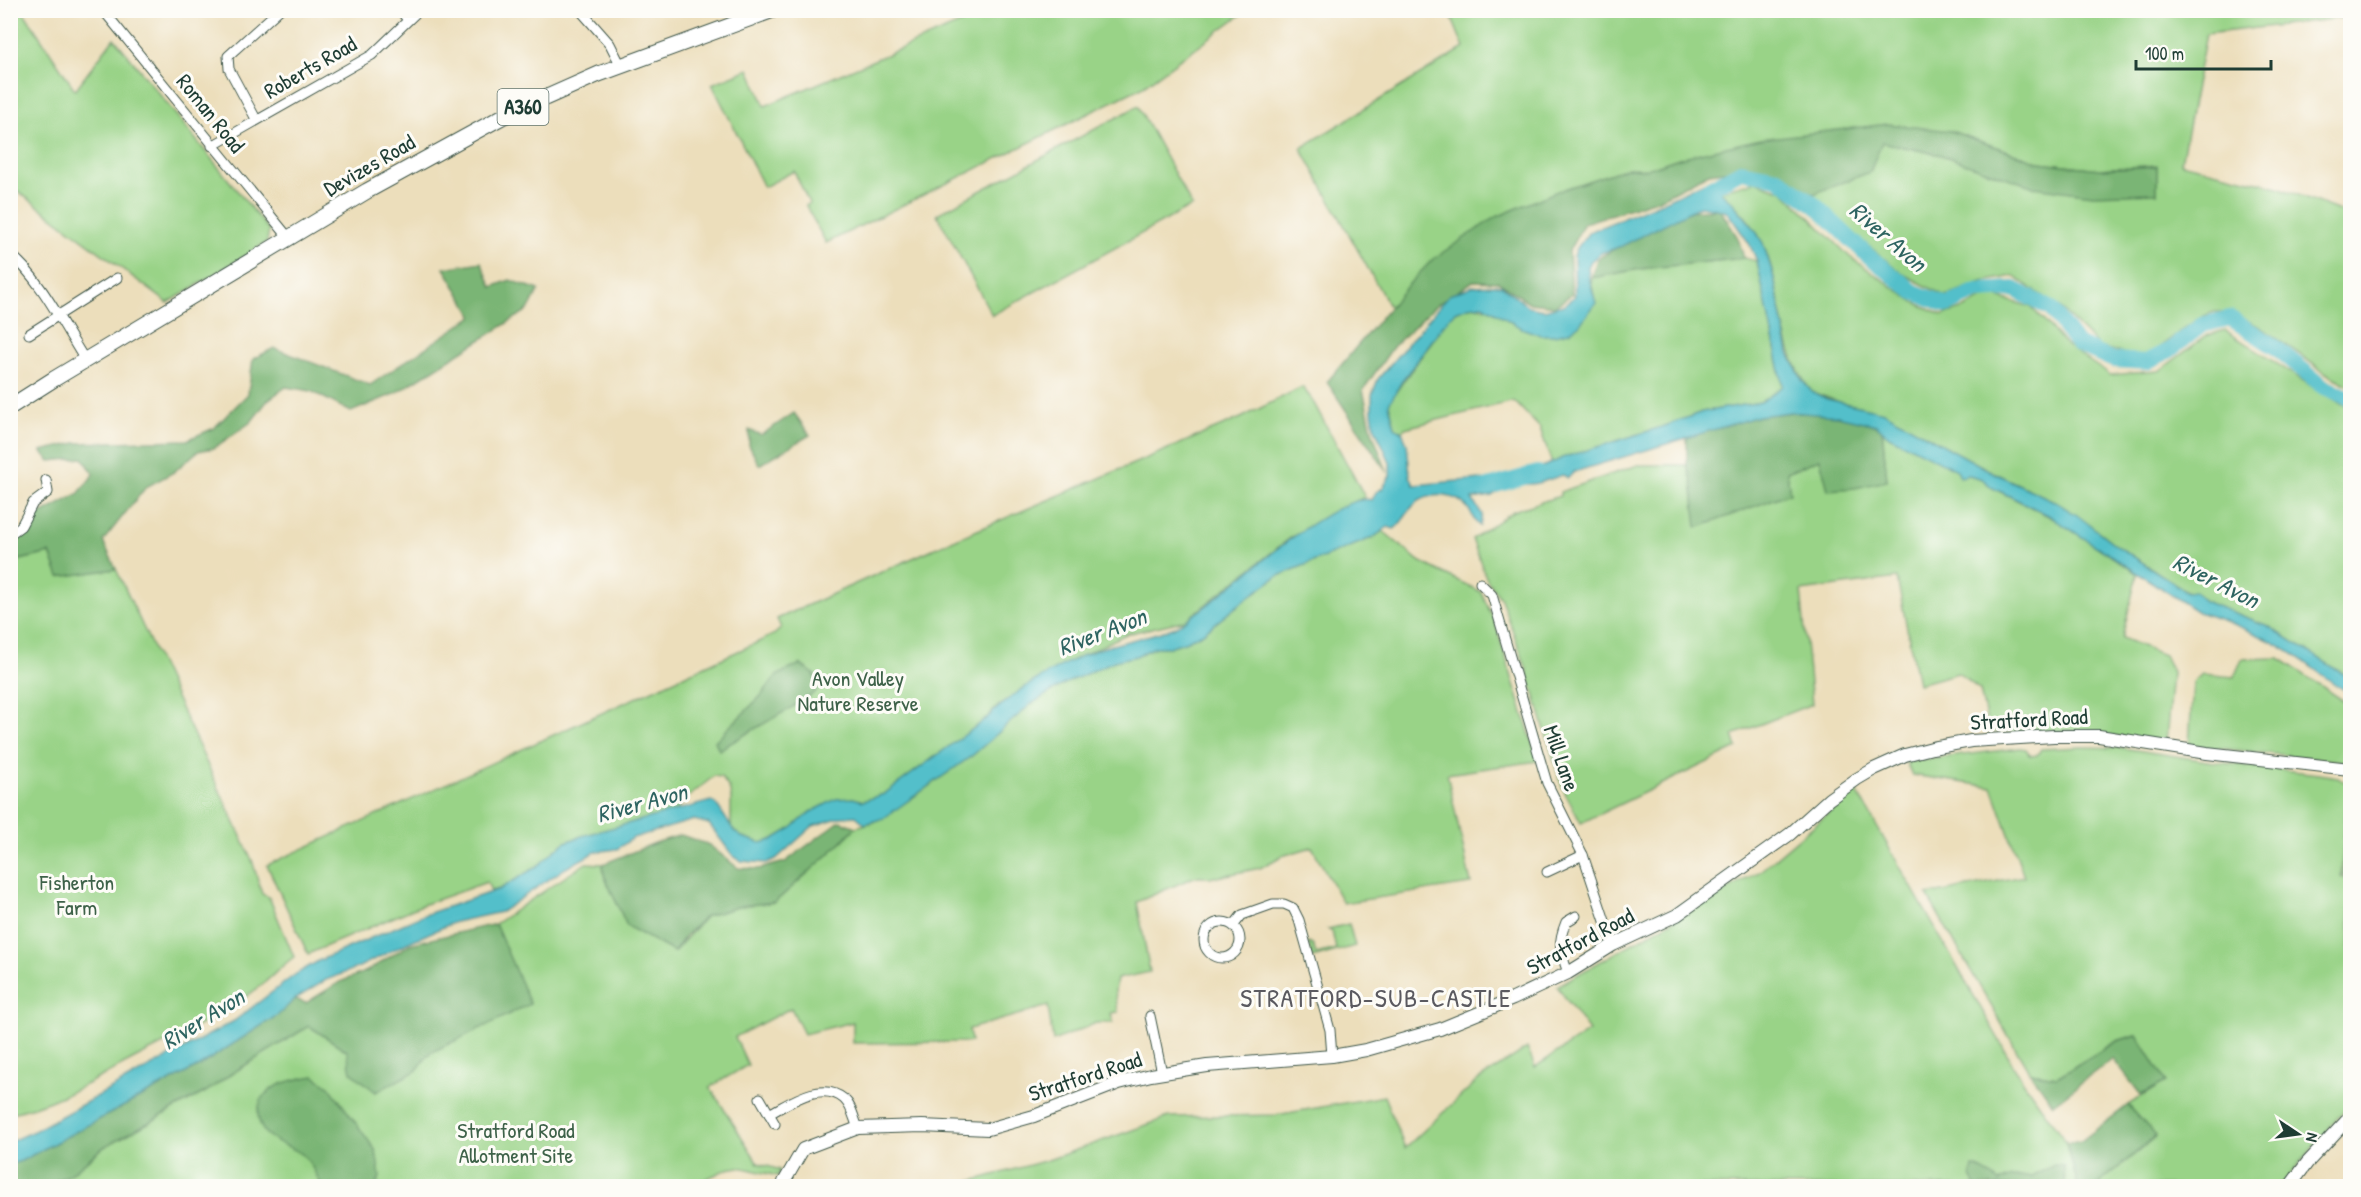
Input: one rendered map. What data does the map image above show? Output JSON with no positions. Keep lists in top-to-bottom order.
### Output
{
  "streets": {
    "main road": ["A360", "Devizes Road"],
    "street": [
      "Roberts Road",
      "Roman Road",
      "Stratford Road",
      "Mill Lane"
    ]
  },
  "crossings": [
    ["Roberts Road", "Roman Road"],
    ["Roman Road", "Devizes Road"],
    ["Stratford Road", "Mill Lane"]
  ],
  "districts": ["STRATFORD-SUB-CASTLE"],
  "water": ["River Avon"],
  "parks": ["Avon Valley Nature Reserve", "Fisherton Farm", "Stratford Road Allotment Site"],
  "scale_bar": "100 m",
  "north": "right"
}
